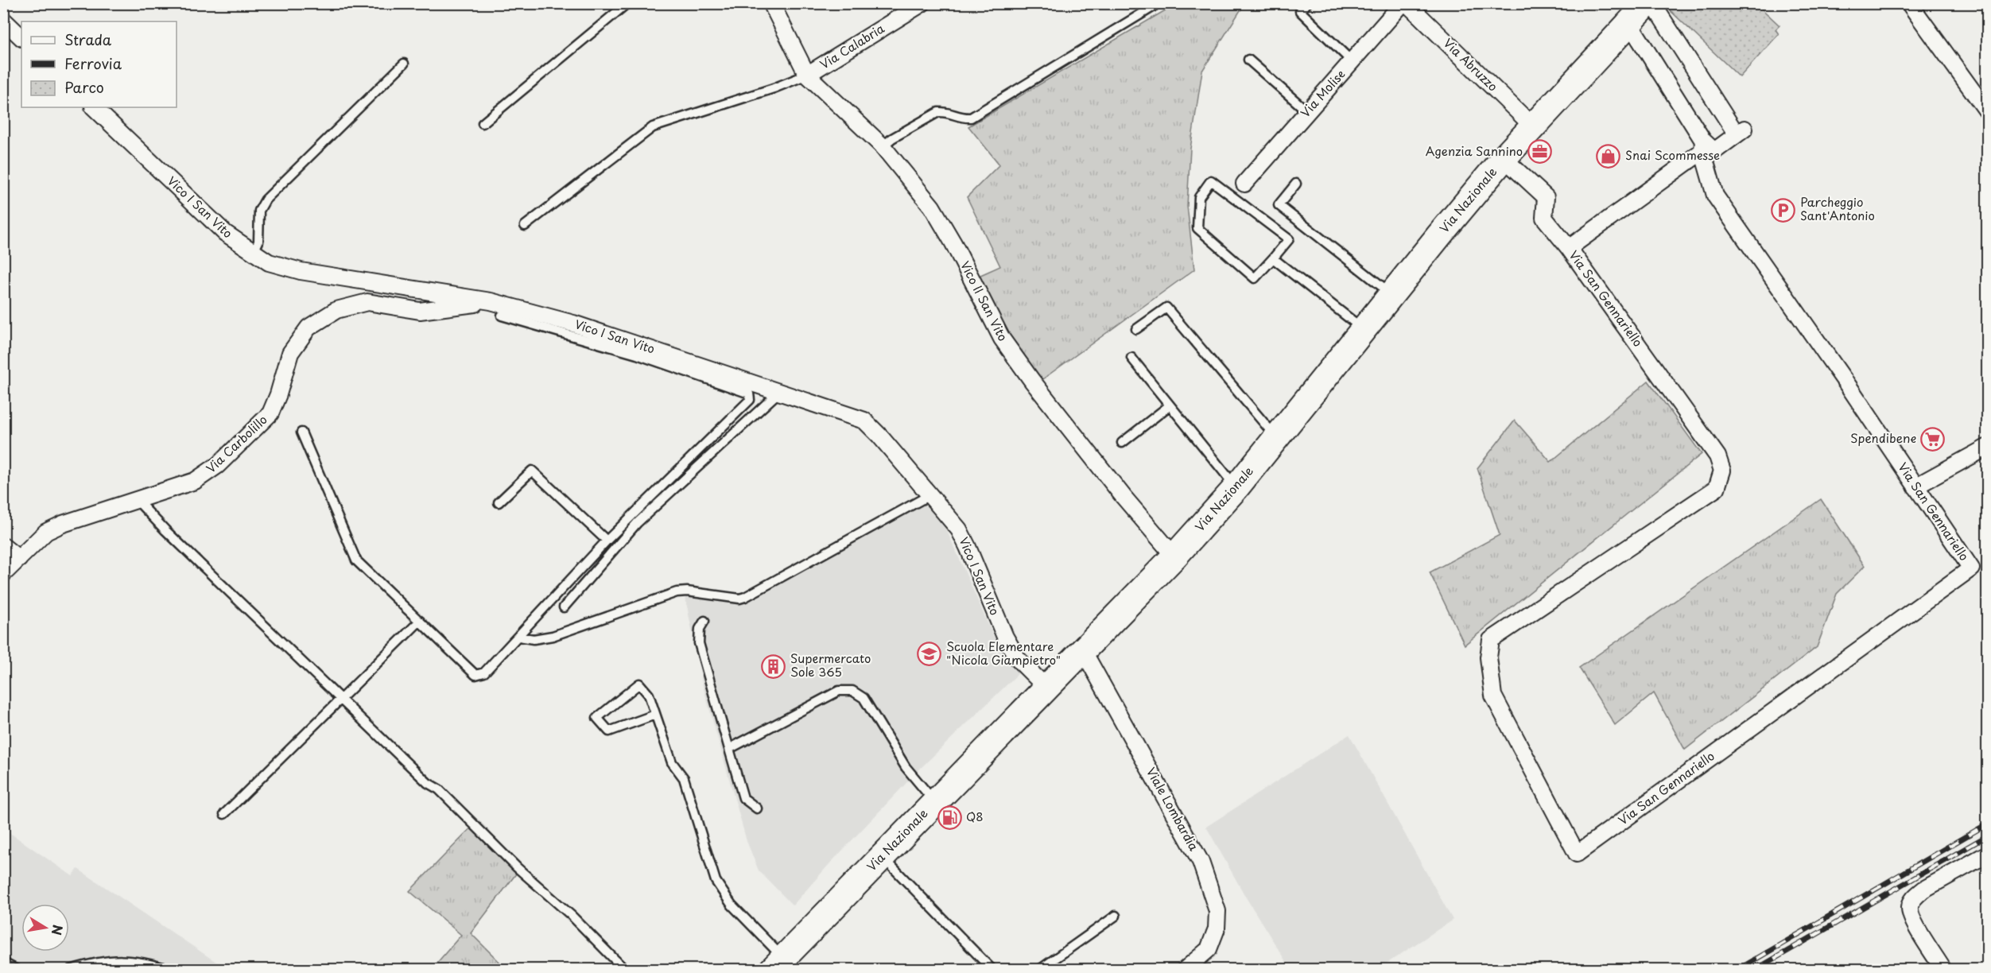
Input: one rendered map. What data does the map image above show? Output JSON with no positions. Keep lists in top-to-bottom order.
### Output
{
  "streets": {
    "main road": ["Via Nazionale"],
    "street": [
      "Via Calabria",
      "Via Abruzzo",
      "Via Molise",
      "Vico I San Vito",
      "Via San Gennariello",
      "Vico II San Vito",
      "Via Carbolillo",
      "Viale Lombardia"
    ]
  },
  "crossings": [
    ["Via Calabria", "Vico II San Vito"],
    ["Via Abruzzo", "Via Nazionale"],
    ["Via Nazionale", "Vico I San Vito"],
    ["Via Nazionale", "Via San Gennariello"],
    ["Via Nazionale", "Vico II San Vito"],
    ["Via Nazionale", "Viale Lombardia"],
    ["Vico I San Vito", "Via Carbolillo"]
  ],
  "places": {
    "office": ["Agenzia Sannino"],
    "shop": ["Snai Scommesse"],
    "parking": ["Parcheggio Sant'Antonio"],
    "supermarket": ["Spendibene"],
    "school or university": ["Scuola Elementare \"Nicola Giampietro\""],
    "building": ["Supermercato Sole 365"],
    "fuel station": ["Q8"]
  },
  "legend": ["Strada", "Ferrovia", "Parco"],
  "north": "right"
}
